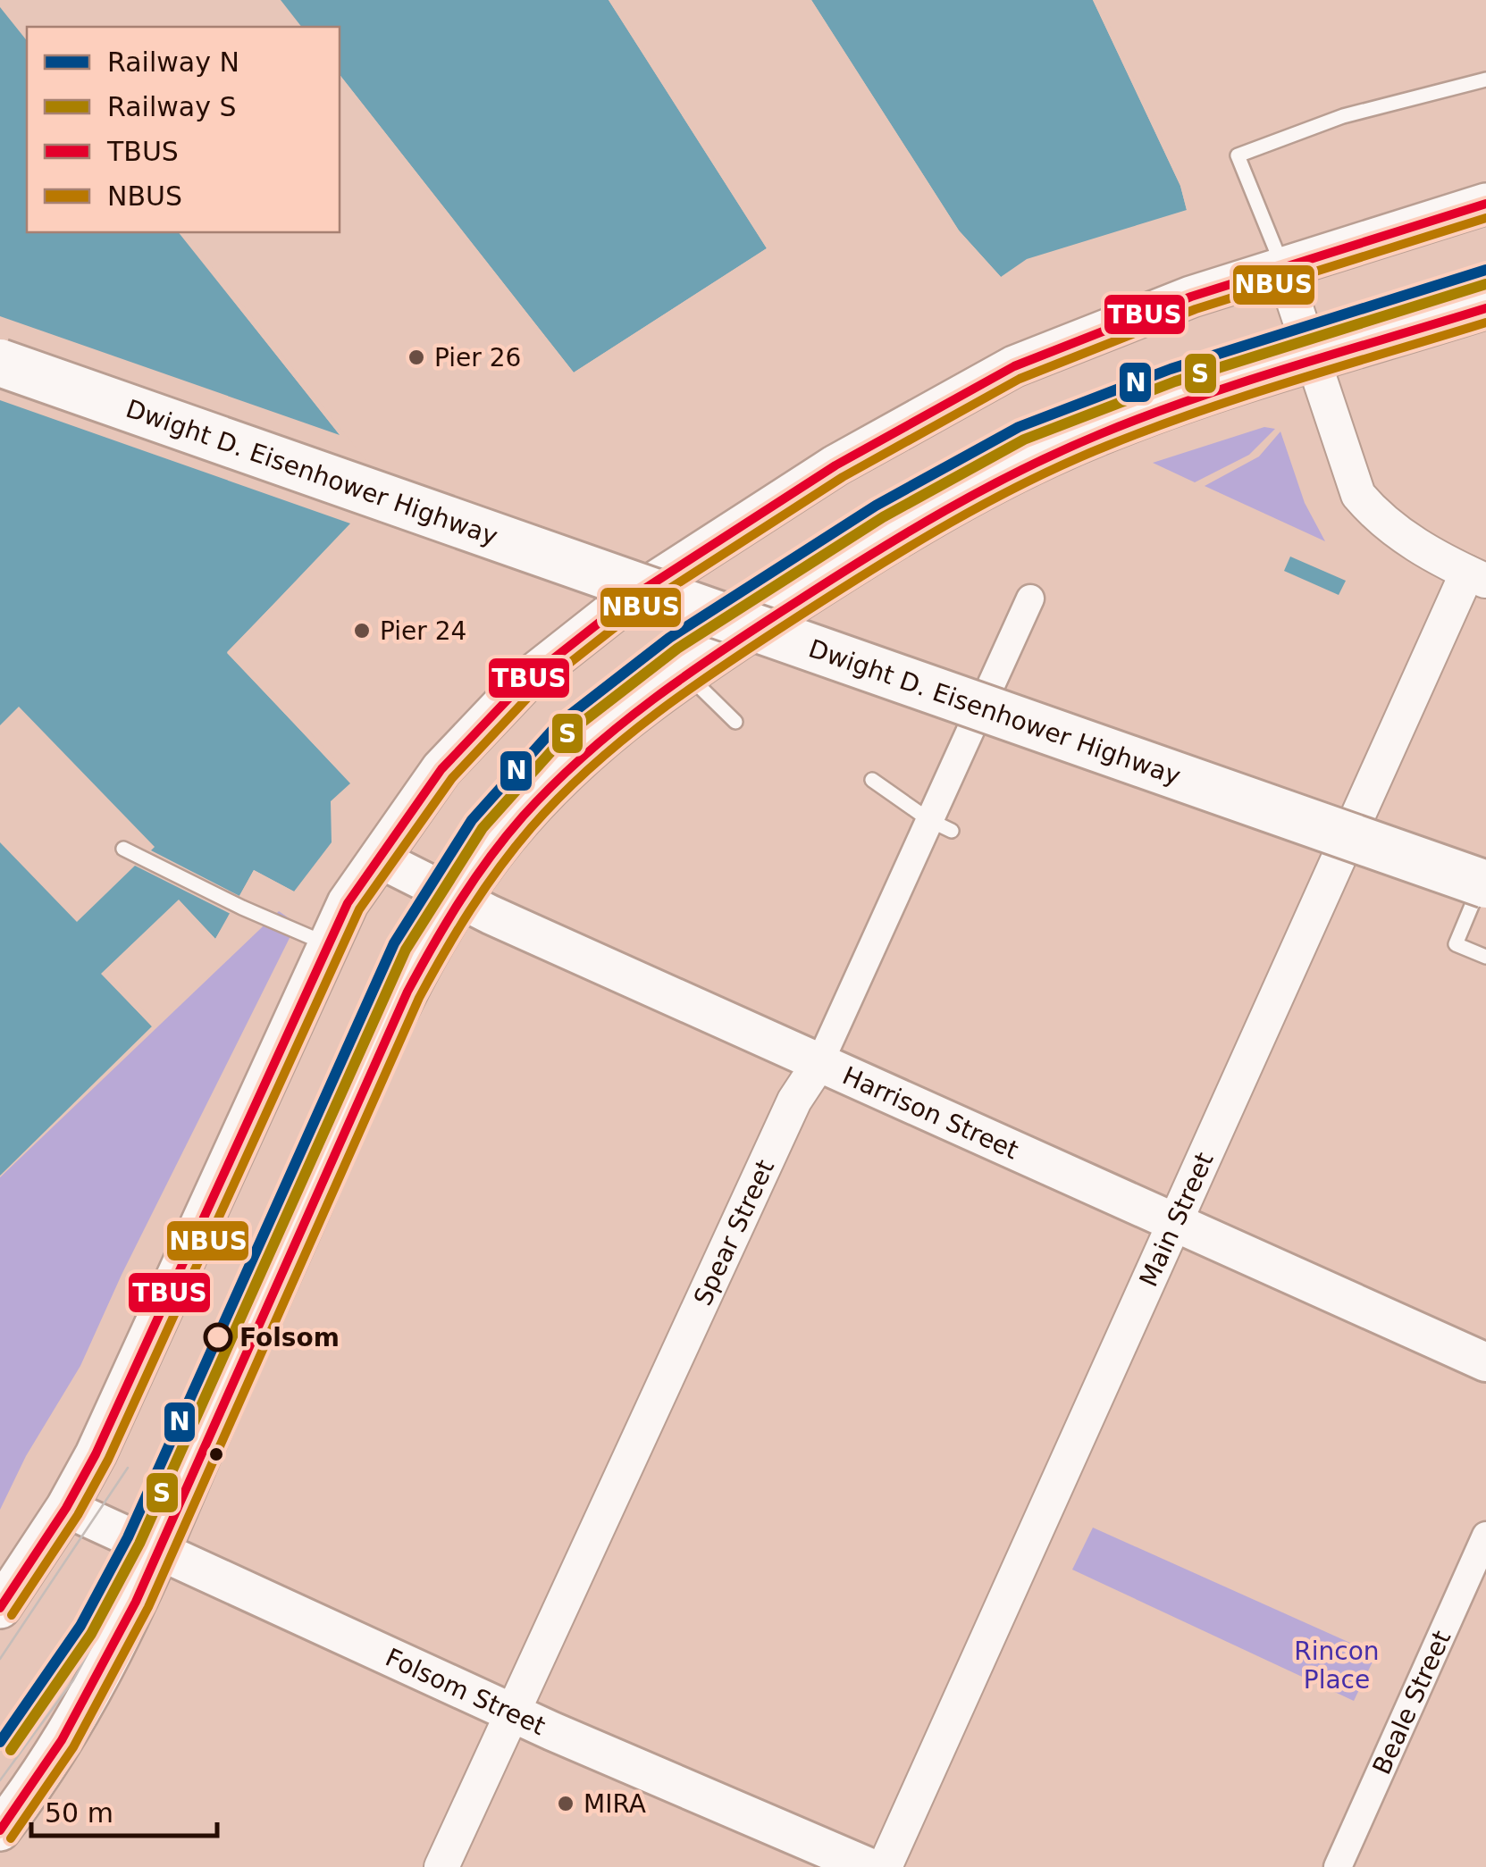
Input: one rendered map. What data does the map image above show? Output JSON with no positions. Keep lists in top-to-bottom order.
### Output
{
  "streets": {
    "highway": ["Dwight D. Eisenhower Highway"],
    "main road": ["Harrison Street", "Folsom Street"],
    "street": ["Main Street", "Spear Street", "Beale Street"]
  },
  "crossings": [
    ["Harrison Street", "Main Street"],
    ["Harrison Street", "Spear Street"],
    ["Spear Street", "Folsom Street"]
  ],
  "parks": ["Rincon Place"],
  "places": [
    "Pier 26",
    "Pier 24",
    "Folsom",
    "MIRA"
  ],
  "lines": [
    "transit line TBUS",
    "transit line NBUS",
    "rail line N",
    "rail line S"
  ],
  "legend": [
    "Railway N",
    "Railway S",
    "TBUS",
    "NBUS"
  ],
  "scale_bar": "50 m"
}
